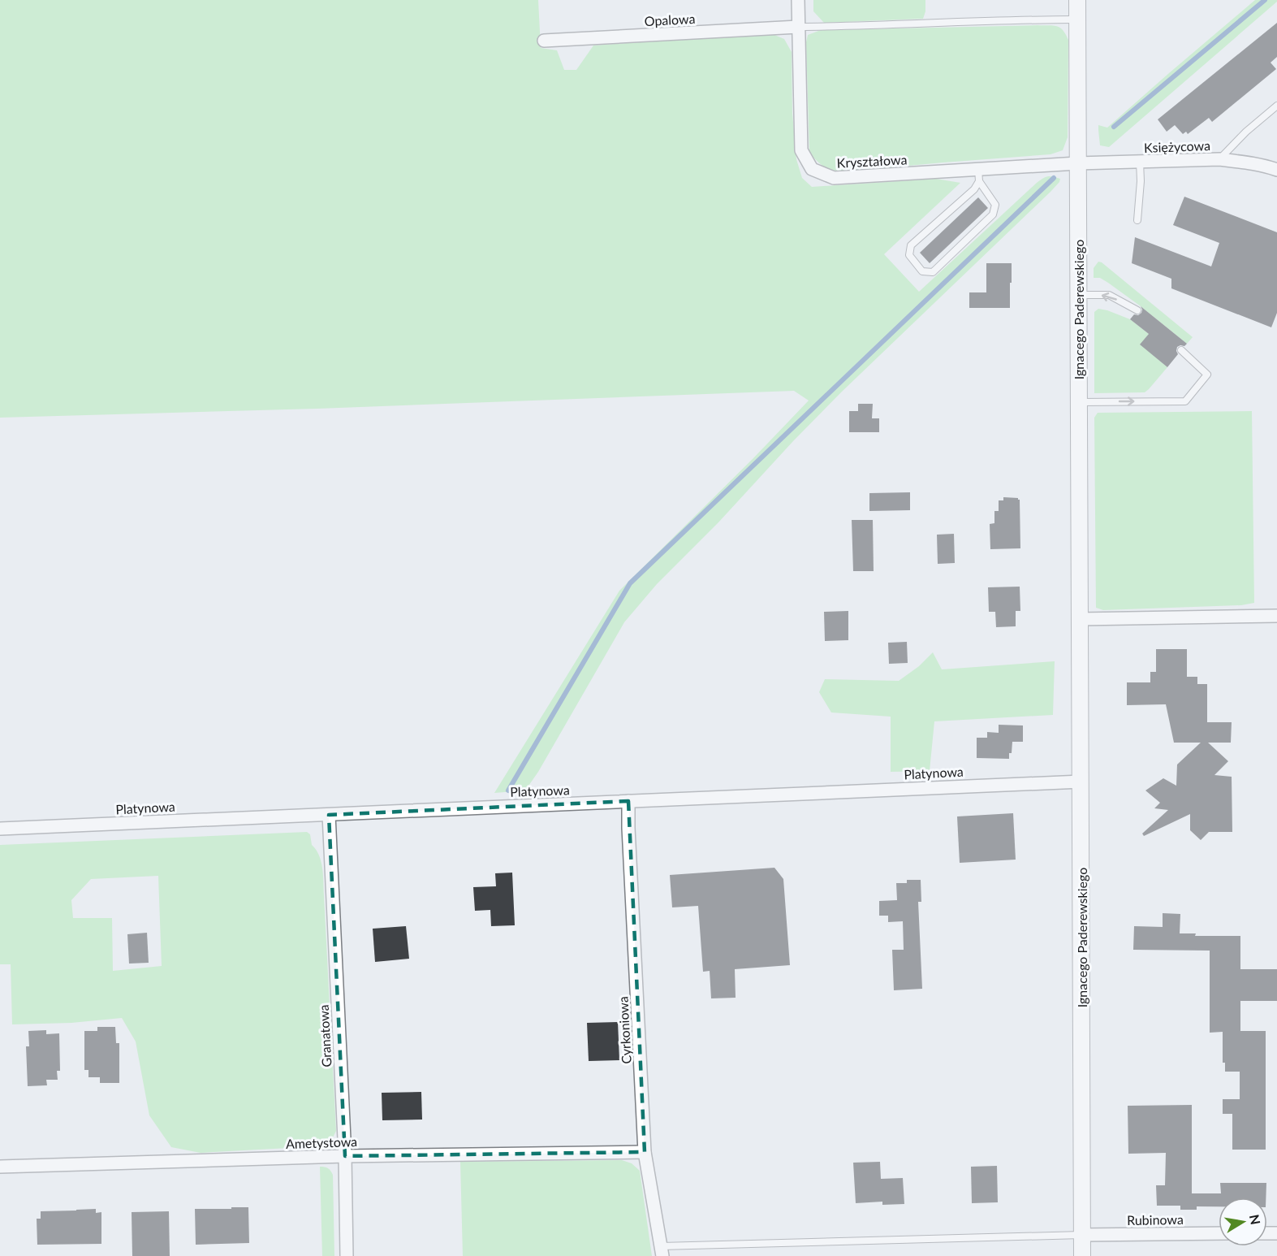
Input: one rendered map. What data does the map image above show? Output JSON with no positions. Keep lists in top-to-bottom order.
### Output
{
  "streets": {
    "street": [
      "Opalowa",
      "Księżycowa",
      "Kryształowa",
      "Ignacego Paderewskiego",
      "Platynowa",
      "Cyrkoniowa",
      "Granatowa",
      "Ametystowa",
      "Rubinowa"
    ]
  },
  "crossings": [
    ["Opalowa", "Kryształowa"],
    ["Księżycowa", "Kryształowa"],
    ["Księżycowa", "Ignacego Paderewskiego"],
    ["Kryształowa", "Ignacego Paderewskiego"],
    ["Ignacego Paderewskiego", "Platynowa"],
    ["Ignacego Paderewskiego", "Rubinowa"],
    ["Platynowa", "Cyrkoniowa"],
    ["Platynowa", "Granatowa"],
    ["Cyrkoniowa", "Ametystowa"],
    ["Granatowa", "Ametystowa"]
  ],
  "north": "right"
}
